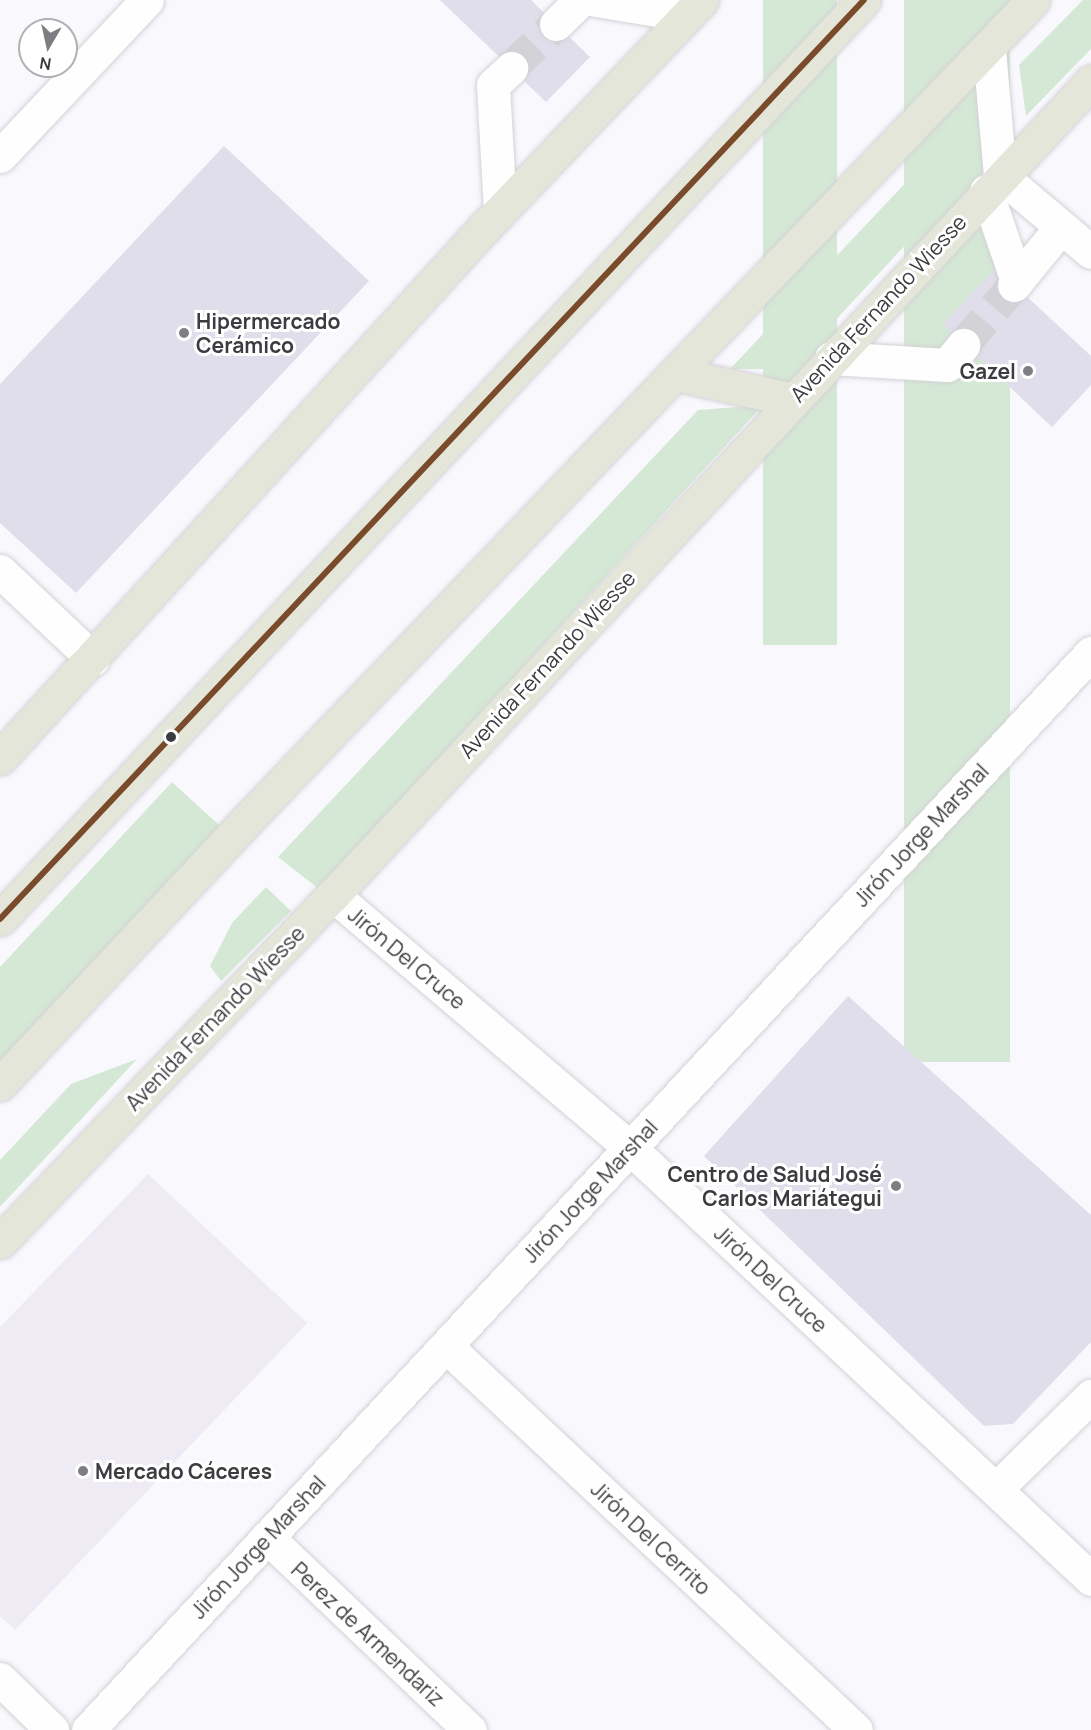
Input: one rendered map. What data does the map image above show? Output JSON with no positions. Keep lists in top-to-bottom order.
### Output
{
  "streets": {
    "main road": ["Avenida Fernando Wiesse"],
    "street": [
      "Jirón Jorge Marshal",
      "Jirón Del Cruce",
      "Jirón Del Cerrito",
      "Perez de Armendariz"
    ]
  },
  "crossings": [
    ["Avenida Fernando Wiesse", "Jirón Del Cruce"],
    ["Jirón Jorge Marshal", "Jirón Del Cruce"],
    ["Jirón Jorge Marshal", "Jirón Del Cerrito"],
    ["Jirón Jorge Marshal", "Perez de Armendariz"]
  ],
  "places": [
    "Hipermercado Cerámico",
    "Gazel",
    "Centro de Salud José Carlos Mariátegui",
    "Mercado Cáceres"
  ],
  "north": "bottom"
}
